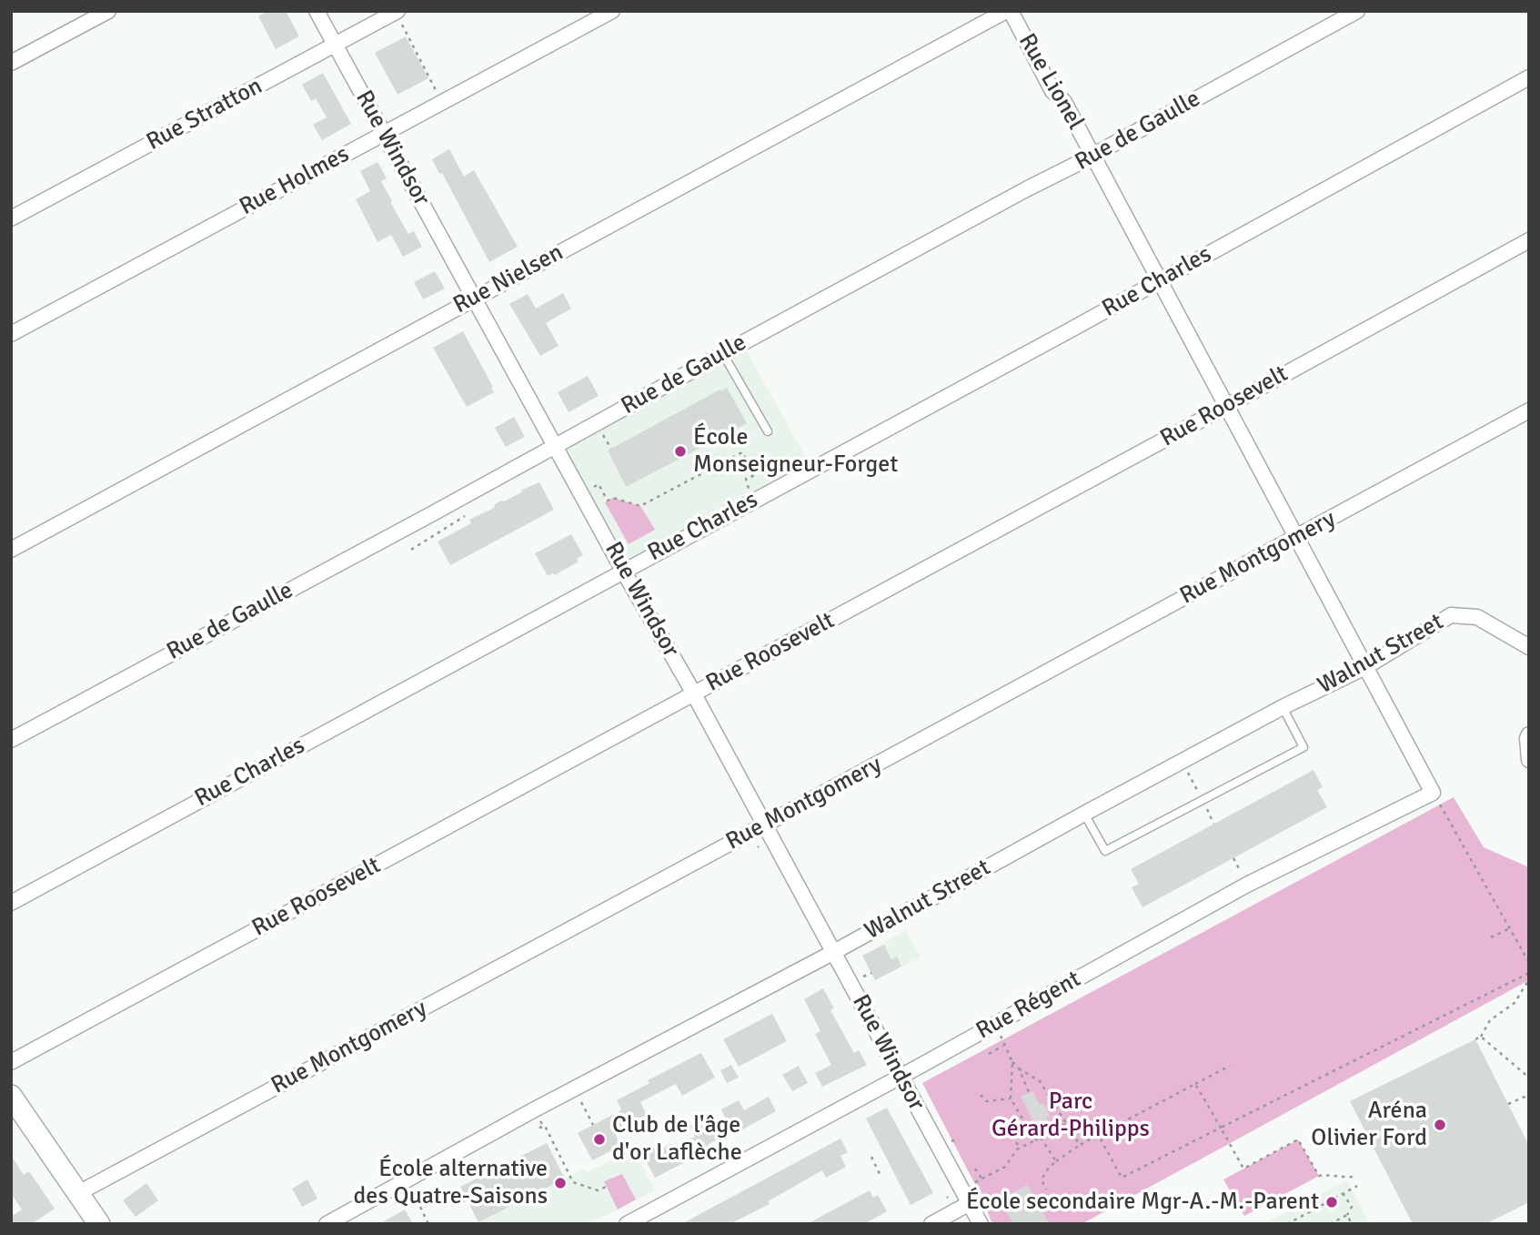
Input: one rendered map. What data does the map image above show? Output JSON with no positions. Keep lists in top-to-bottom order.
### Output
{
  "streets": {
    "street": [
      "Rue Lionel",
      "Rue Stratton",
      "Rue de Gaulle",
      "Rue Windsor",
      "Rue Holmes",
      "Rue Nielsen",
      "Rue Charles",
      "Rue Roosevelt",
      "Rue Montgomery",
      "Walnut Street",
      "Rue Régent"
    ]
  },
  "crossings": [
    ["Rue Lionel", "Rue de Gaulle"],
    ["Rue Lionel", "Rue Nielsen"],
    ["Rue Lionel", "Rue Charles"],
    ["Rue Lionel", "Rue Roosevelt"],
    ["Rue Lionel", "Rue Montgomery"],
    ["Rue Lionel", "Walnut Street"],
    ["Rue Lionel", "Rue Régent"],
    ["Rue Stratton", "Rue Windsor"],
    ["Rue de Gaulle", "Rue Windsor"],
    ["Rue Windsor", "Rue Holmes"],
    ["Rue Windsor", "Rue Nielsen"],
    ["Rue Windsor", "Rue Charles"],
    ["Rue Windsor", "Rue Roosevelt"],
    ["Rue Windsor", "Rue Montgomery"],
    ["Rue Windsor", "Walnut Street"],
    ["Rue Windsor", "Rue Régent"]
  ],
  "parks": ["Parc Gérard-Philipps"],
  "places": [
    "École Monseigneur-Forget",
    "Aréna Olivier Ford",
    "Club de l'âge d'or Laflèche",
    "École alternative des Quatre-Saisons",
    "École secondaire Mgr-A.-M.-Parent"
  ]
}
